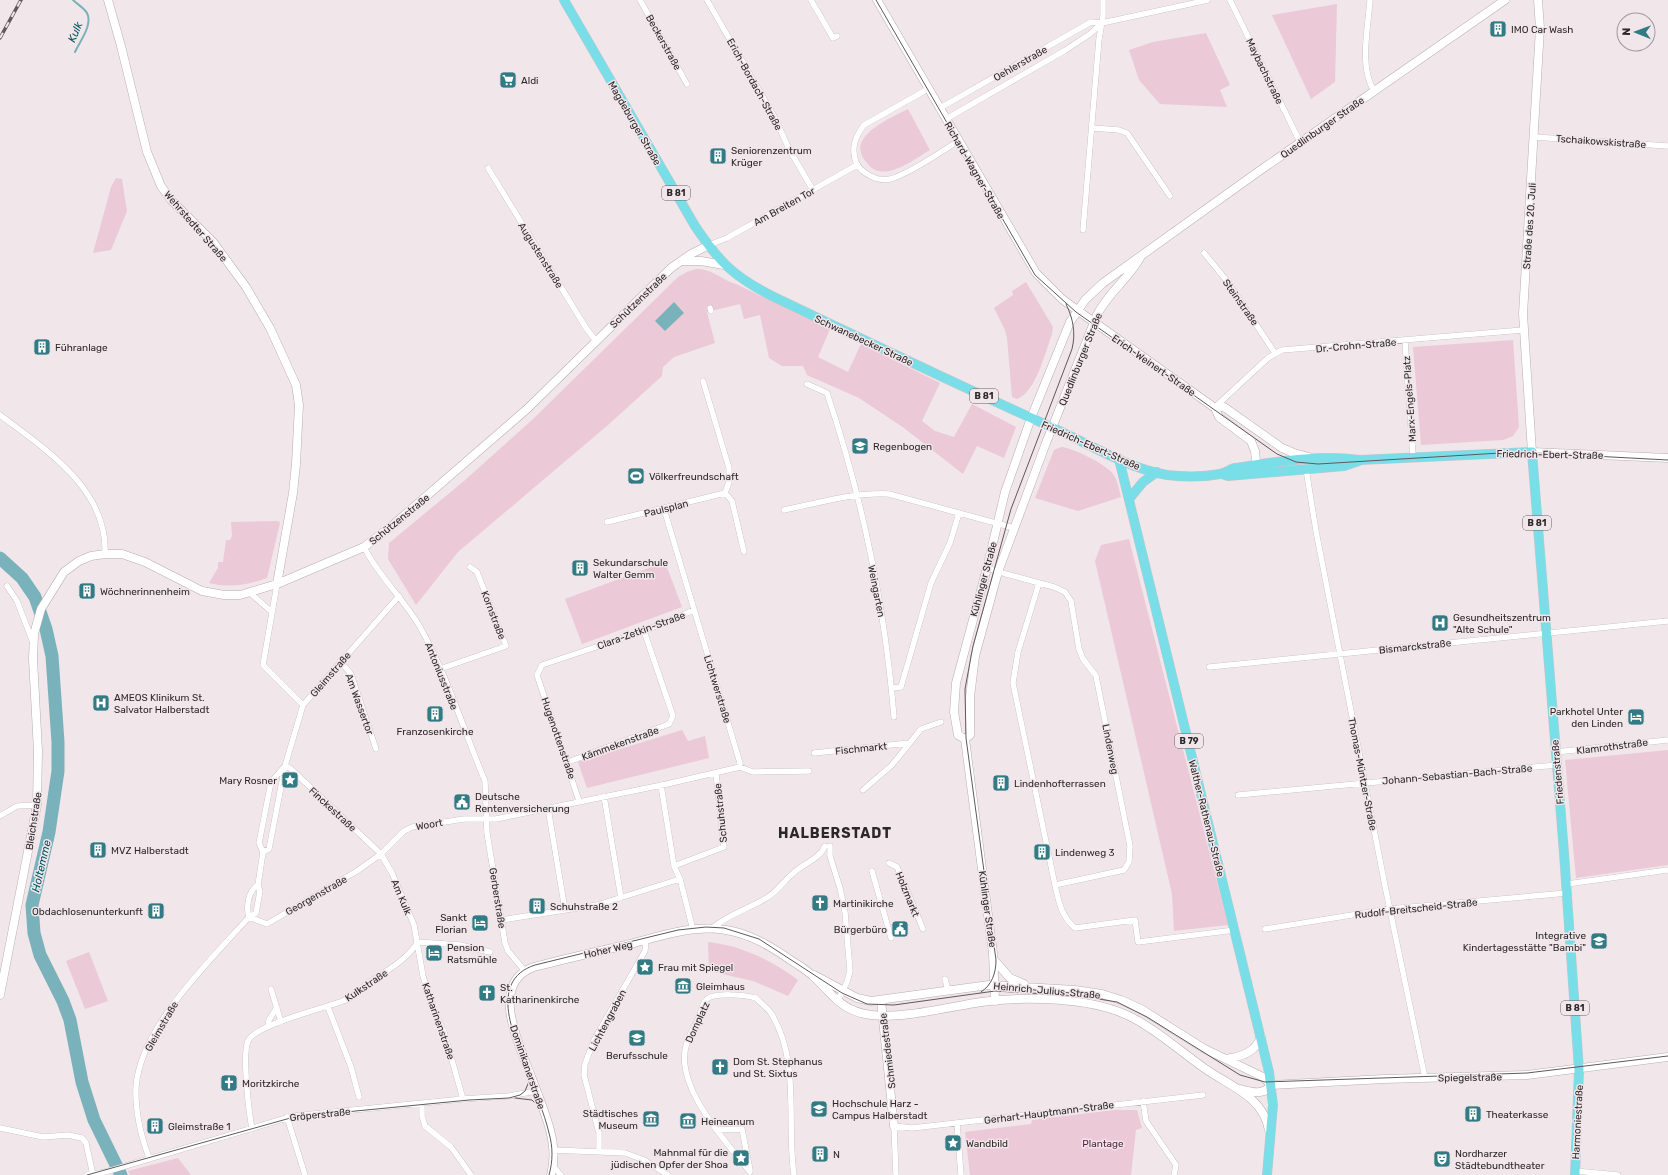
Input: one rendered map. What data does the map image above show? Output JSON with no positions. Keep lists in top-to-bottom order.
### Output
{
  "streets": {
    "main road": [
      "Magdeburger Straße",
      "B 81",
      "Schwanebecker Straße",
      "Friedrich-Ebert-Straße",
      "B 79",
      "Friedenstraße",
      "Walther-Rathenau-Straße",
      "Harmoniestraße"
    ],
    "street": [
      "Beckerstraße",
      "Oehlerstraße",
      "Maybachstraße",
      "Erich-Bordach-Straße",
      "Quedlinburger Straße",
      "Tschaikowskistraße",
      "Richard-Wagner-Straße",
      "Am Breiten Tor",
      "Wehrstedter Straße",
      "Straße des 20. Juli",
      "Augustenstraße",
      "Schützenstraße",
      "Steinstraße",
      "Dr.-Crohn-Straße",
      "Erich-Weinert-Straße",
      "Marx-Engels-Platz",
      "Paulsplan",
      "Kühlinger Straße",
      "Weingarten",
      "Kornstraße",
      "Clara-Zetkin-Straße",
      "Bismarckstraße",
      "Gleimstraße",
      "Antoniusstraße",
      "Lichtwerstraße",
      "Am Wassertor",
      "Hugenottenstraße",
      "Kämmekenstraße",
      "Klamrothstraße",
      "Fischmarkt",
      "Lindenweg",
      "Thomas-Müntzer-Straße",
      "Johann-Sebastian-Bach-Straße",
      "Finckestraße",
      "Schuhstraße",
      "Bleichstraße",
      "Woort",
      "Holzmarkt",
      "Georgenstraße",
      "Am Kulk",
      "Gerberstraße",
      "Rudolf-Breitscheid-Straße",
      "Hoher Weg",
      "Kulkstraße",
      "Heinrich-Julius-Straße",
      "Lichtengraben",
      "Katharinenstraße",
      "Domplatz",
      "Schmiedestraße",
      "Dominikanerstraße",
      "Spiegelstraße",
      "Gerhart-Hauptmann-Straße",
      "Gröperstraße"
    ]
  },
  "crossings": [
    ["Oehlerstraße", "Richard-Wagner-Straße"],
    ["Maybachstraße", "Quedlinburger Straße"],
    ["Erich-Bordach-Straße", "Am Breiten Tor"],
    ["Magdeburger Straße", "Am Breiten Tor"],
    ["Magdeburger Straße", "Schützenstraße"],
    ["Magdeburger Straße", "Schwanebecker Straße"],
    ["Quedlinburger Straße", "Richard-Wagner-Straße"],
    ["Quedlinburger Straße", "Schwanebecker Straße"],
    ["Quedlinburger Straße", "Erich-Weinert-Straße"],
    ["Quedlinburger Straße", "Friedrich-Ebert-Straße"],
    ["Quedlinburger Straße", "Kühlinger Straße"],
    ["Tschaikowskistraße", "Straße des 20. Juli"],
    ["Richard-Wagner-Straße", "Erich-Weinert-Straße"],
    ["Am Breiten Tor", "Schützenstraße"],
    ["Am Breiten Tor", "Schwanebecker Straße"],
    ["Wehrstedter Straße", "Schützenstraße"],
    ["Straße des 20. Juli", "Dr.-Crohn-Straße"],
    ["Straße des 20. Juli", "Friedrich-Ebert-Straße"],
    ["Straße des 20. Juli", "Friedenstraße"],
    ["Augustenstraße", "Schützenstraße"],
    ["Schützenstraße", "Schwanebecker Straße"],
    ["Schützenstraße", "Antoniusstraße"],
    ["Schützenstraße", "Bleichstraße"],
    ["Steinstraße", "Dr.-Crohn-Straße"],
    ["Schwanebecker Straße", "Friedrich-Ebert-Straße"],
    ["Schwanebecker Straße", "Kühlinger Straße"],
    ["Dr.-Crohn-Straße", "Marx-Engels-Platz"],
    ["Erich-Weinert-Straße", "Friedrich-Ebert-Straße"],
    ["Marx-Engels-Platz", "Friedrich-Ebert-Straße"],
    ["Friedrich-Ebert-Straße", "Kühlinger Straße"],
    ["Friedrich-Ebert-Straße", "Friedenstraße"],
    ["Friedrich-Ebert-Straße", "Thomas-Müntzer-Straße"],
    ["Friedrich-Ebert-Straße", "Walther-Rathenau-Straße"],
    ["Paulsplan", "Clara-Zetkin-Straße"],
    ["Kühlinger Straße", "Lindenweg"],
    ["Kühlinger Straße", "Heinrich-Julius-Straße"],
    ["Kornstraße", "Antoniusstraße"],
    ["Clara-Zetkin-Straße", "Lichtwerstraße"],
    ["Clara-Zetkin-Straße", "Hugenottenstraße"],
    ["Clara-Zetkin-Straße", "Kämmekenstraße"],
    ["Bismarckstraße", "Friedenstraße"],
    ["Bismarckstraße", "Thomas-Müntzer-Straße"],
    ["Gleimstraße", "Antoniusstraße"],
    ["Gleimstraße", "Am Wassertor"],
    ["Gleimstraße", "Finckestraße"],
    ["Gleimstraße", "Georgenstraße"],
    ["Gleimstraße", "Gröperstraße"],
    ["Antoniusstraße", "Schuhstraße"],
    ["Antoniusstraße", "Woort"],
    ["Antoniusstraße", "Gerberstraße"],
    ["Lichtwerstraße", "Schuhstraße"],
    ["Hugenottenstraße", "Kämmekenstraße"],
    ["Hugenottenstraße", "Schuhstraße"],
    ["B 79", "Walther-Rathenau-Straße"],
    ["B 79", "Heinrich-Julius-Straße"],
    ["B 79", "Spiegelstraße"],
    ["Klamrothstraße", "Friedenstraße"],
    ["Friedenstraße", "Johann-Sebastian-Bach-Straße"],
    ["Friedenstraße", "Rudolf-Breitscheid-Straße"],
    ["Friedenstraße", "Spiegelstraße"],
    ["Friedenstraße", "Harmoniestraße"],
    ["Thomas-Müntzer-Straße", "Johann-Sebastian-Bach-Straße"],
    ["Thomas-Müntzer-Straße", "Rudolf-Breitscheid-Straße"],
    ["Thomas-Müntzer-Straße", "Spiegelstraße"],
    ["Finckestraße", "Woort"],
    ["Finckestraße", "Georgenstraße"],
    ["Finckestraße", "Am Kulk"],
    ["Schuhstraße", "Woort"],
    ["Schuhstraße", "Gerberstraße"],
    ["Walther-Rathenau-Straße", "Heinrich-Julius-Straße"],
    ["Walther-Rathenau-Straße", "Spiegelstraße"],
    ["Woort", "Georgenstraße"],
    ["Woort", "Am Kulk"],
    ["Woort", "Gerberstraße"],
    ["Georgenstraße", "Am Kulk"],
    ["Am Kulk", "Kulkstraße"],
    ["Am Kulk", "Katharinenstraße"],
    ["Gerberstraße", "Hoher Weg"],
    ["Hoher Weg", "Heinrich-Julius-Straße"],
    ["Hoher Weg", "Lichtengraben"],
    ["Hoher Weg", "Schmiedestraße"],
    ["Hoher Weg", "Dominikanerstraße"],
    ["Kulkstraße", "Katharinenstraße"],
    ["Kulkstraße", "Gröperstraße"],
    ["Heinrich-Julius-Straße", "Schmiedestraße"],
    ["Heinrich-Julius-Straße", "Spiegelstraße"],
    ["Katharinenstraße", "Gröperstraße"],
    ["Schmiedestraße", "Gerhart-Hauptmann-Straße"],
    ["Dominikanerstraße", "Gröperstraße"],
    ["Spiegelstraße", "Harmoniestraße"]
  ],
  "districts": ["HALBERSTADT"],
  "water": ["Kulk", "Holtemme"],
  "parks": ["Plantage"],
  "places": {
    "building": [
      "IMO Car Wash",
      "Seniorenzentrum Krüger",
      "Führanlage",
      "Sekundarschule Walter Gemm",
      "Wöchnerinnenheim",
      "Franzosenkirche",
      "Lindenhofterrassen",
      "MVZ Halberstadt",
      "Lindenweg 3",
      "Schuhstraße 2",
      "Obdachlosenunterkunft",
      "Theaterkasse",
      "Gleimstraße 1",
      "N"
    ],
    "supermarket": ["Aldi"],
    "school or university": [
      "Regenbogen",
      "Integrative Kindertagesstätte \"Bambi\"",
      "Berufsschule",
      "Hochschule Harz - Campus Halberstadt"
    ],
    "sports": ["Völkerfreundschaft"],
    "hospital": ["Gesundheitszentrum \"Alte Schule\"", "AMEOS Klinikum St. Salvator Halberstadt"],
    "hotel": ["Parkhotel Unter den Linden", "Sankt Florian", "Pension Ratsmühle"],
    "place": [
      "Mary Rosner",
      "Frau mit Spiegel",
      "Wandbild",
      "Mahnmal für die jüdischen Opfer der Shoa"
    ],
    "public building": ["Deutsche Rentenversicherung", "Bürgerbüro"],
    "church": [
      "Martinikirche",
      "St. Katharinenkirche",
      "Dom St. Stephanus und St. Sixtus",
      "Moritzkirche"
    ],
    "museum": ["Gleimhaus", "Städtisches Museum", "Heineanum"],
    "theatre": ["Nordharzer Städtebundtheater"]
  },
  "north": "left"
}
